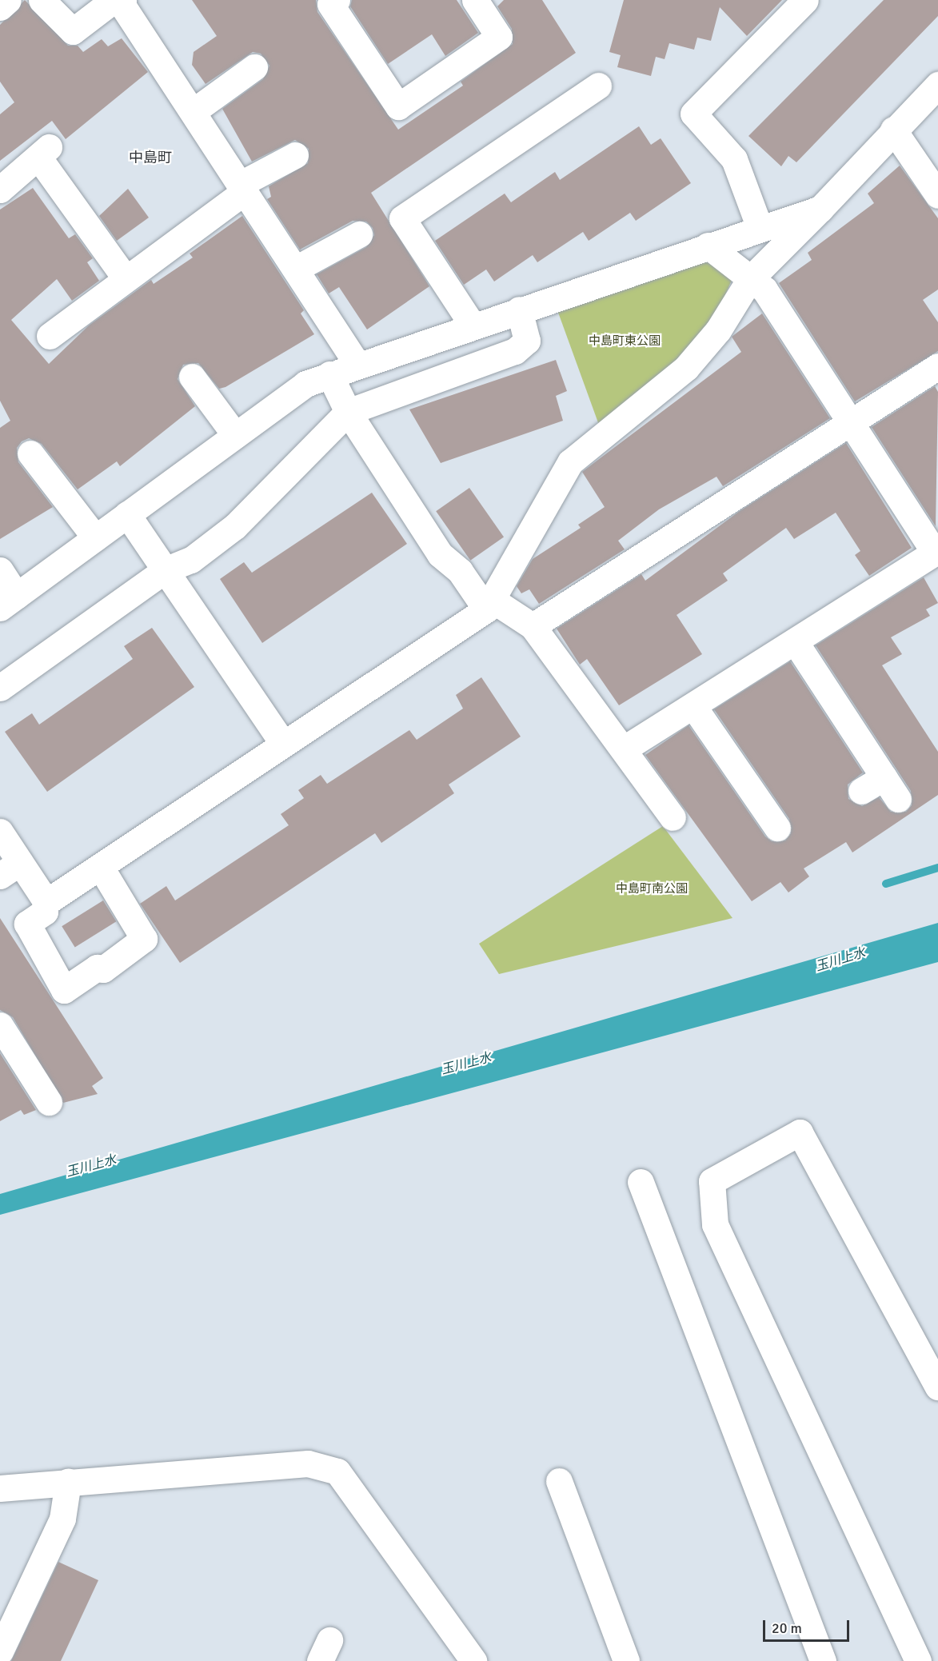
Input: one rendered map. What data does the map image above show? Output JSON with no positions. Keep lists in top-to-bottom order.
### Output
{
  "districts": ["中島町"],
  "water": ["玉川上水"],
  "parks": ["中島町東公園", "中島町南公園"],
  "scale_bar": "20 m"
}
